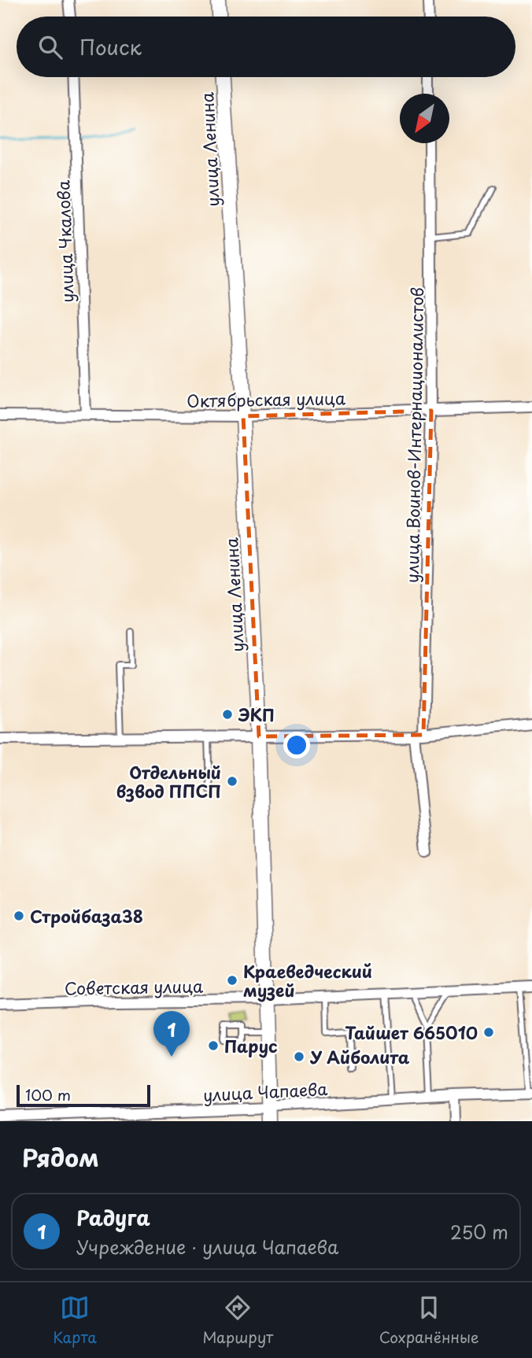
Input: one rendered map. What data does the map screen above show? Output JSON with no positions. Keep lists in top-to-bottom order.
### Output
{
  "streets": {
    "main road": ["улица Ленина"],
    "street": [
      "улица Чкалова",
      "Октябрьская улица",
      "улица Воинов-Интернационалистов",
      "Советская улица",
      "улица Чапаева"
    ]
  },
  "crossings": [
    ["улица Ленина", "Октябрьская улица"],
    ["улица Ленина", "Советская улица"],
    ["улица Ленина", "улица Чапаева"],
    ["улица Чкалова", "Октябрьская улица"],
    ["Октябрьская улица", "улица Воинов-Интернационалистов"]
  ],
  "places": [
    "ЭКП",
    "Отдельный взвод ППСП",
    "Стройбаза38",
    "Краеведческий музей",
    "Тайшет 665010",
    "Парус",
    "У Айболита"
  ],
  "scale_bar": "100 m",
  "north": "bottom left",
  "page": {
    "search": "Поиск",
    "pins": "1",
    "scale": "100 m",
    "heading": "Рядом",
    "list": [
      {
        "mark": "1",
        "name": "Радуга",
        "note": "Учреждение · улица Чапаева",
        "value": "250 m"
      }
    ],
    "nav": ["Карта", "Маршрут", "Сохранённые"]
  }
}
